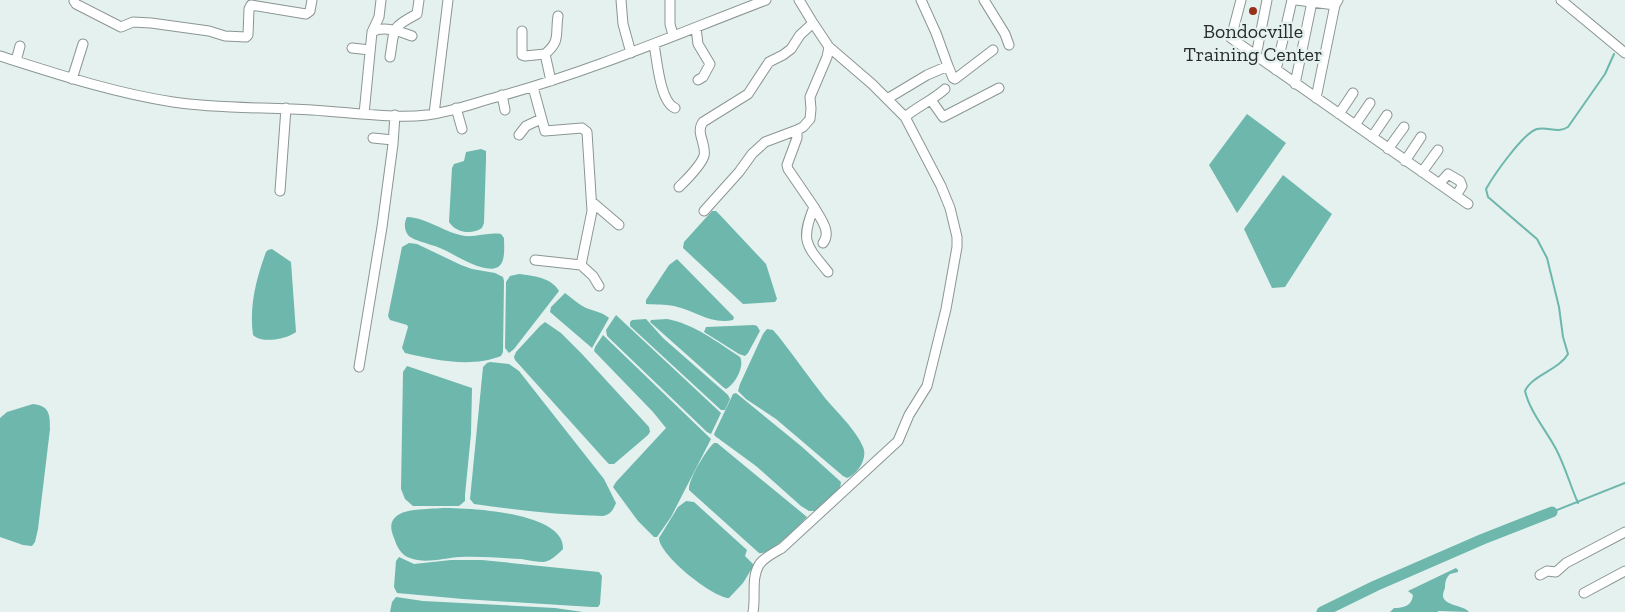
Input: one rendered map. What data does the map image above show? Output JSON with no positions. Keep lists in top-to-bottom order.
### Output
{
  "places": ["Bondocville Training Center"]
}
